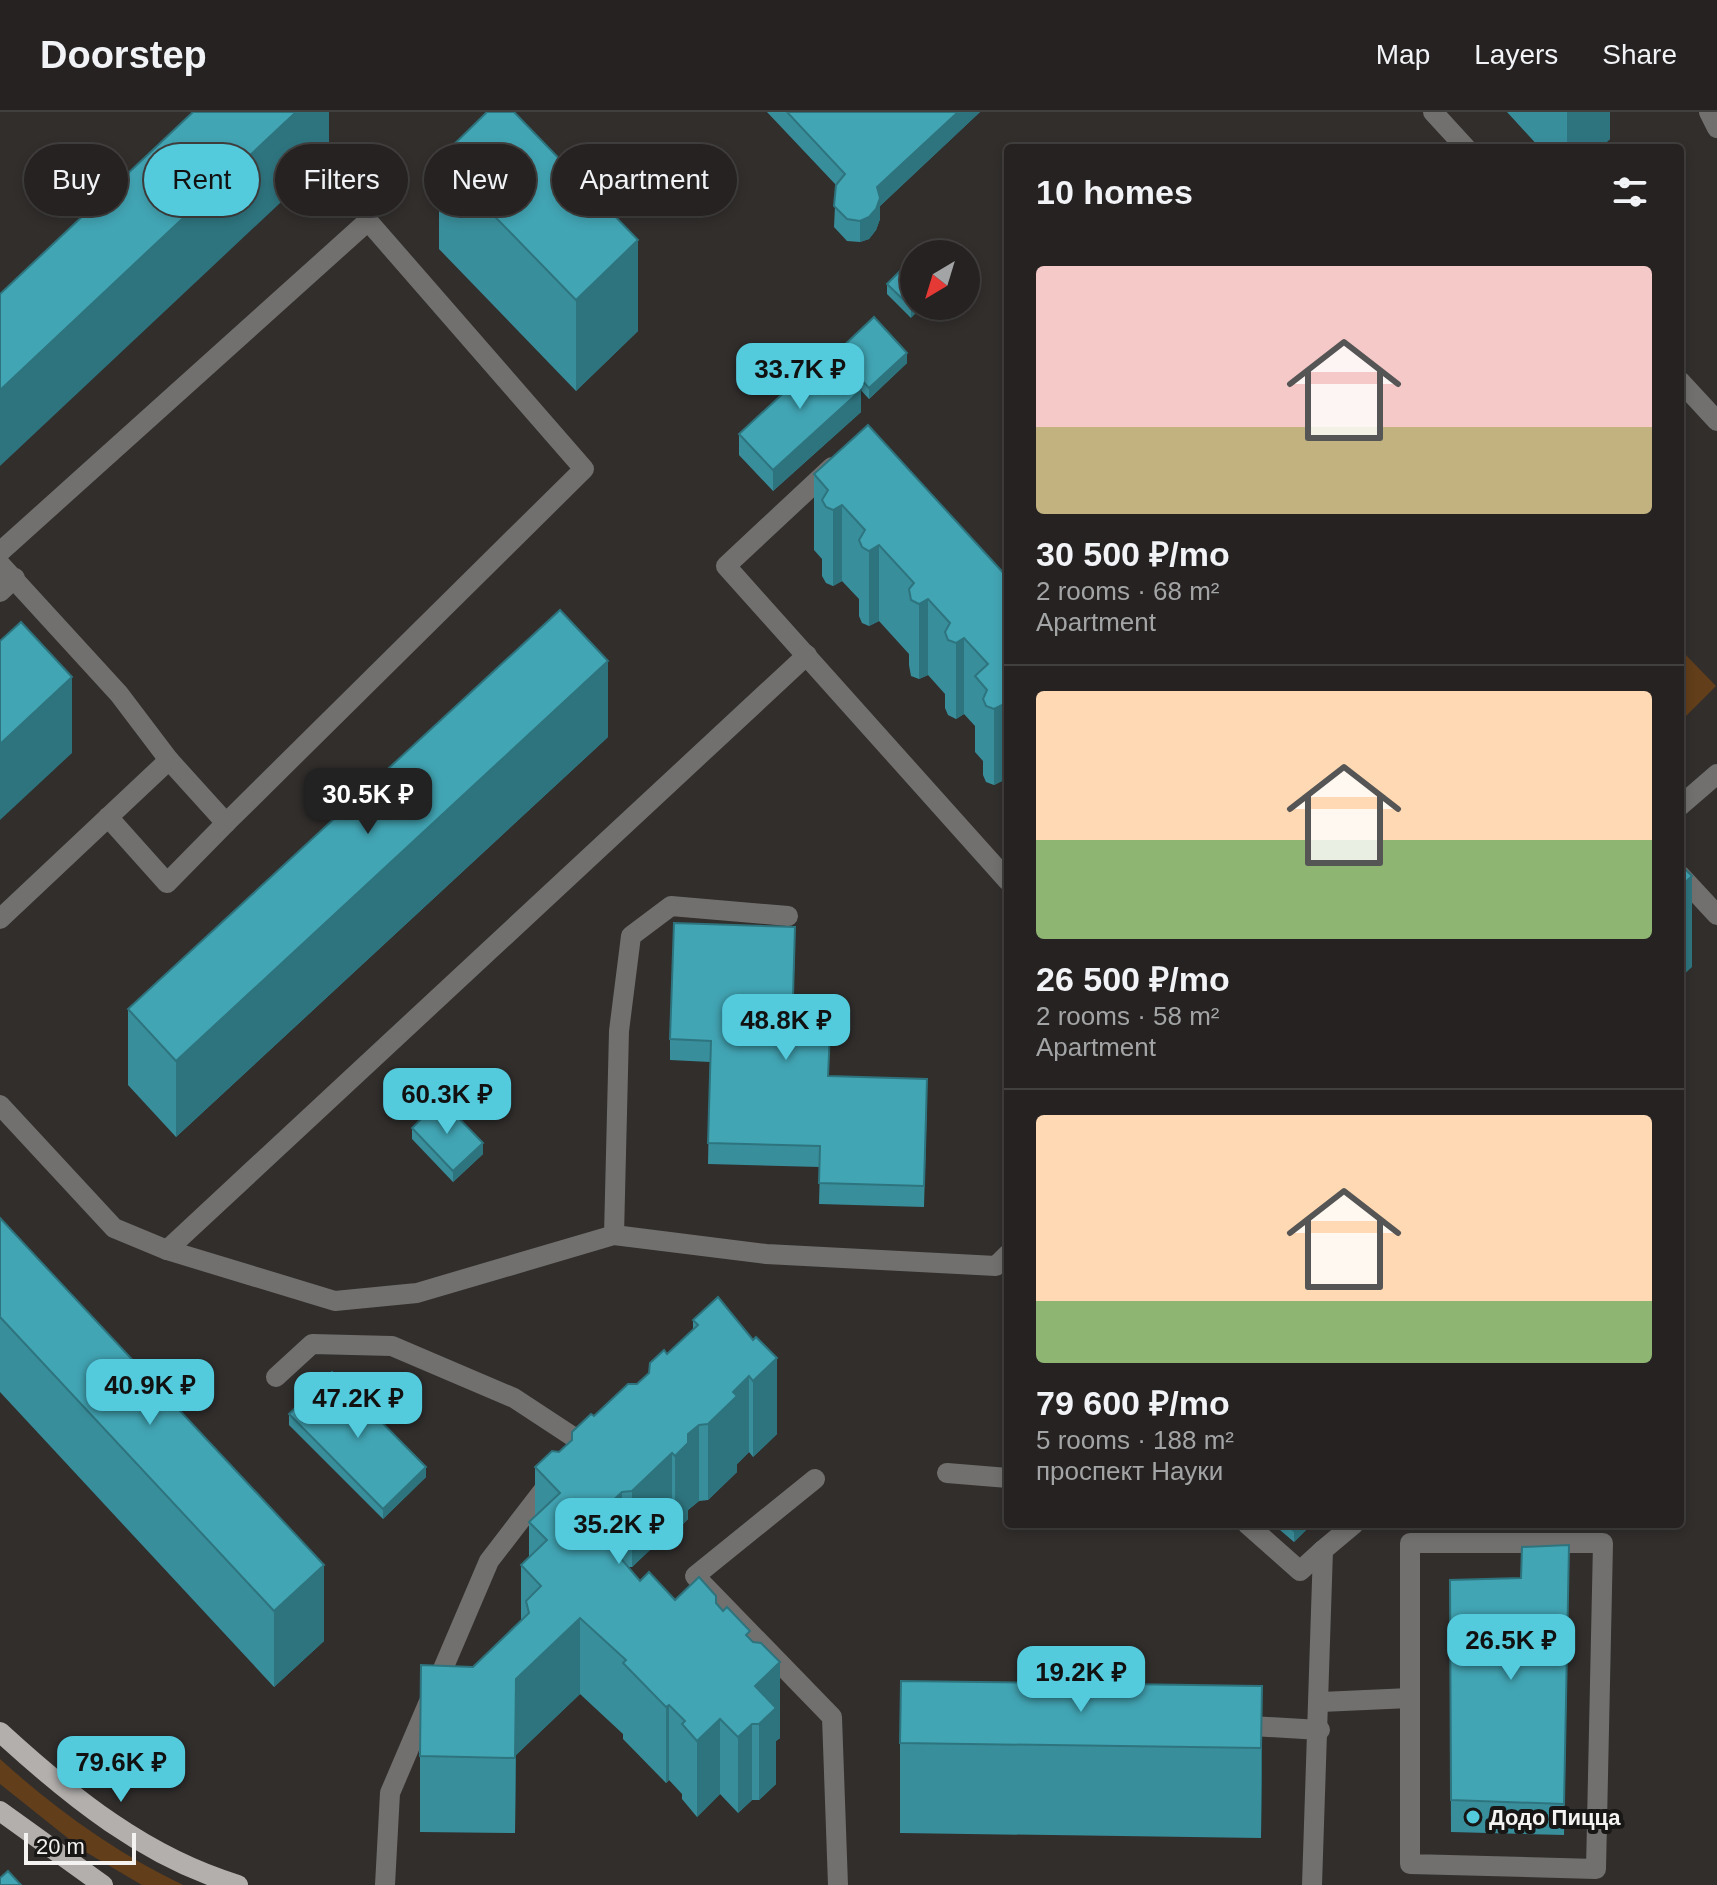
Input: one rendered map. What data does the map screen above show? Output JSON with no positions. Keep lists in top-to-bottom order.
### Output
{
  "places": ["Додо Пицца"],
  "scale_bar": "20 m",
  "north": "bottom left",
  "page": {
    "header": "Doorstep",
    "nav": ["Map", "Layers", "Share"],
    "chip": [
      "Buy",
      "Rent",
      "Filters",
      "New",
      "Apartment"
    ],
    "heading": "10 homes",
    "list": [
      {
        "name": "30 500 ₽/mo",
        "note": "2 rooms · 68 m² · Apartment"
      },
      {
        "name": "26 500 ₽/mo",
        "note": "2 rooms · 58 m² · Apartment"
      },
      {
        "name": "79 600 ₽/mo",
        "note": "5 rooms · 188 m² · проспект Науки"
      }
    ],
    "price": [
      "33.7K ₽",
      "30.5K ₽",
      "48.8K ₽",
      "60.3K ₽",
      "40.9K ₽",
      "47.2K ₽",
      "35.2K ₽",
      "26.5K ₽",
      "19.2K ₽",
      "79.6K ₽"
    ],
    "scale": "20 m"
  }
}
